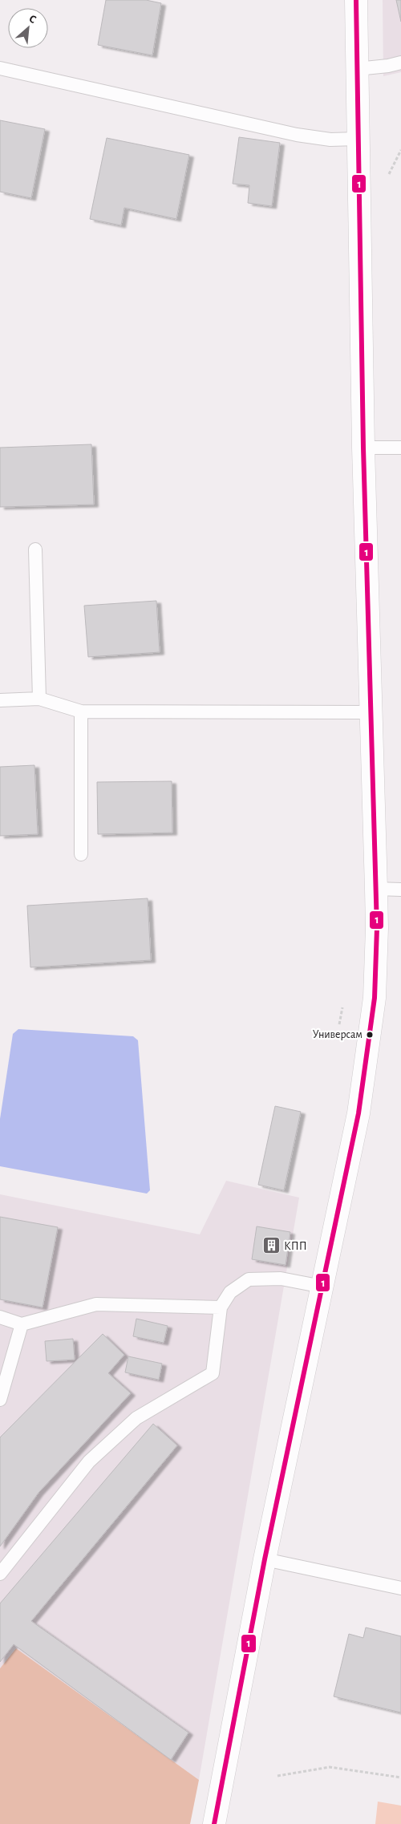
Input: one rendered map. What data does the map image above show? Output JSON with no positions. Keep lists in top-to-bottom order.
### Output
{
  "places": {
    "other": ["Универсам"],
    "building": ["КПП"]
  },
  "lines": ["transit line 1"],
  "north": "top right"
}
